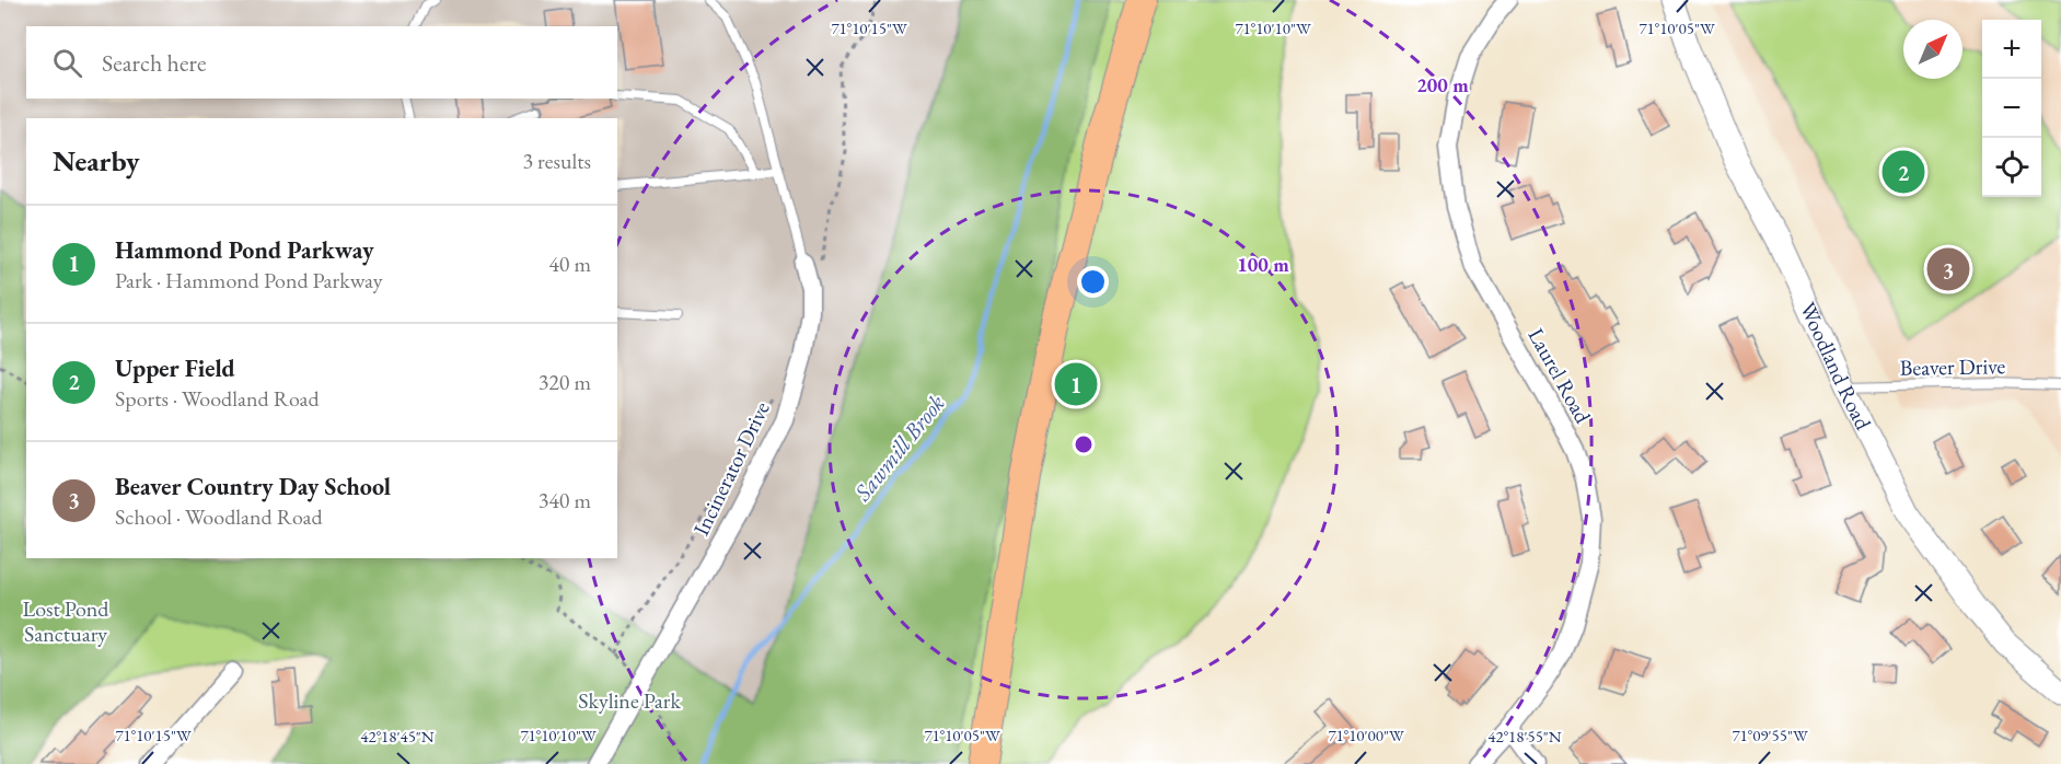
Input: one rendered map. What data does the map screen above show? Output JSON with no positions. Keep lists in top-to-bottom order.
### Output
{
  "streets": {
    "street": ["Woodland Road", "Laurel Road", "Incinerator Drive"],
    "lane": ["Beaver Drive"]
  },
  "crossings": [
    ["Woodland Road", "Beaver Drive"]
  ],
  "water": ["Sawmill Brook"],
  "parks": ["Lost Pond Sanctuary", "Skyline Park"],
  "north": "top right",
  "page": {
    "map_buttons": ["+", "−"],
    "search": "Search here",
    "heading": ["Nearby", "3 results"],
    "pins": ["2", "3", "1"],
    "list": [
      {
        "mark": "1",
        "name": "Hammond Pond Parkway",
        "note": "Park · Hammond Pond Parkway",
        "value": "40 m"
      },
      {
        "mark": "2",
        "name": "Upper Field",
        "note": "Sports · Woodland Road",
        "value": "320 m"
      },
      {
        "mark": "3",
        "name": "Beaver Country Day School",
        "note": "School · Woodland Road",
        "value": "340 m"
      }
    ]
  },
  "coordinates": [
    "71°10'15\"W",
    "71°10'10\"W",
    "71°10'05\"W",
    "71°10'00\"W",
    "71°09'55\"W",
    "42°18'45\"N",
    "42°18'55\"N"
  ],
  "rings": ["200 m", "100 m"]
}
